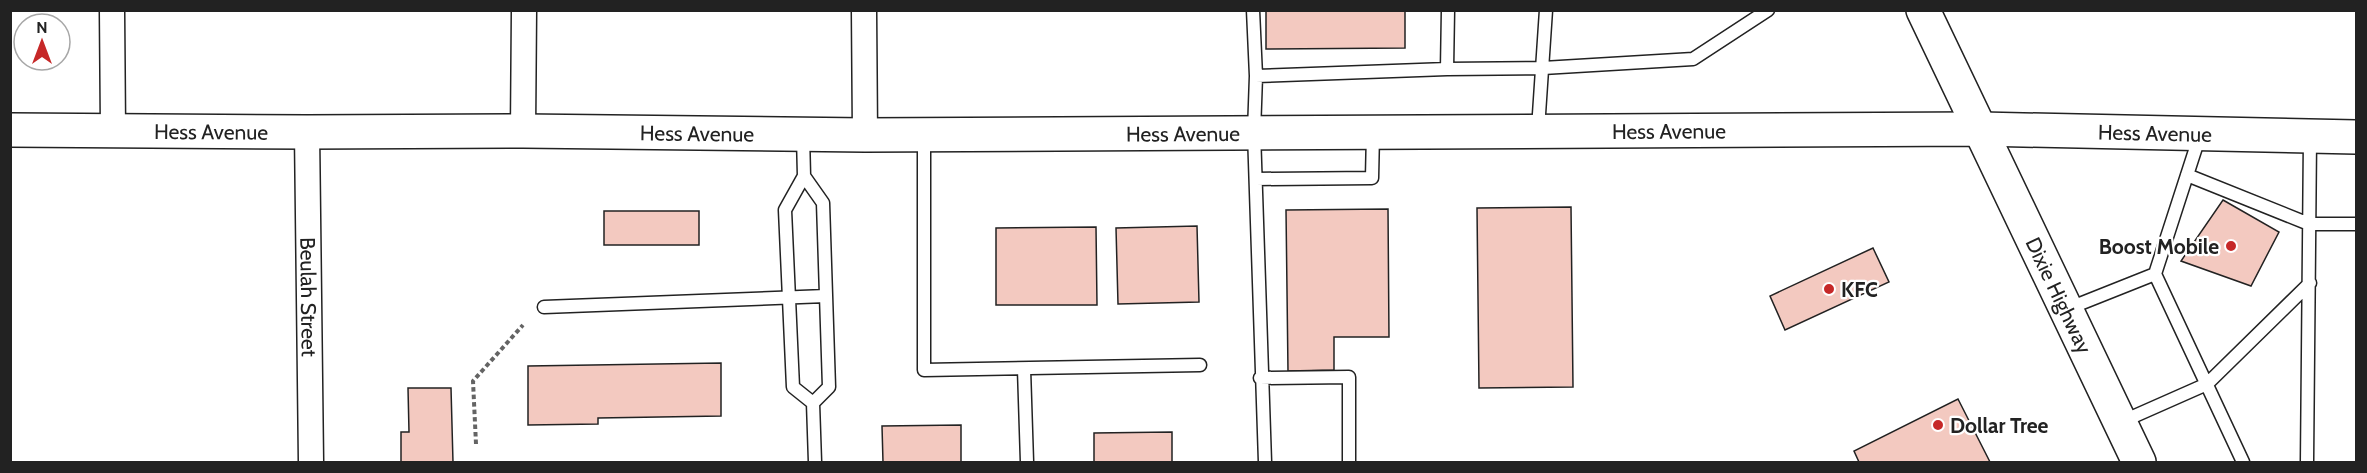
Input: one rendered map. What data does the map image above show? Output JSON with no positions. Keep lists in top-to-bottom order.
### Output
{
  "streets": {
    "street": ["Hess Avenue", "Dixie Highway", "Beulah Street"]
  },
  "crossings": [
    ["Hess Avenue", "Dixie Highway"],
    ["Hess Avenue", "Beulah Street"]
  ],
  "places": ["Boost Mobile", "KFC", "Dollar Tree"],
  "north": "top"
}
